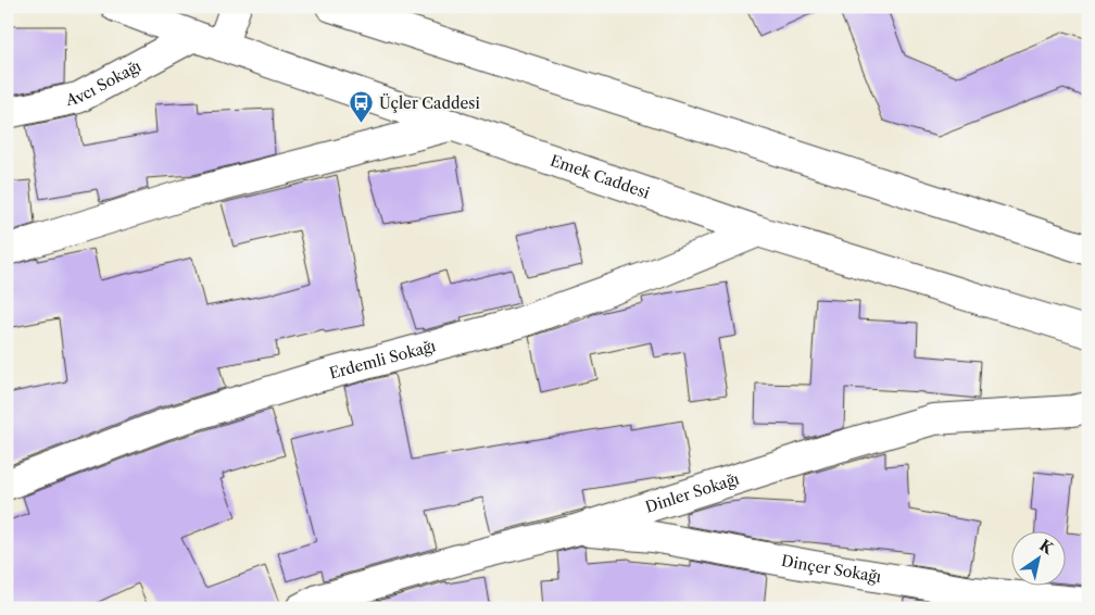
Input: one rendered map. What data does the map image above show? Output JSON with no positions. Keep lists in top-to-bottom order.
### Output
{
  "streets": {
    "street": [
      "Avcı Sokağı",
      "Emek Caddesi",
      "Erdemli Sokağı",
      "Dinler Sokağı",
      "Dinçer Sokağı"
    ]
  },
  "crossings": [
    ["Avcı Sokağı", "Emek Caddesi"],
    ["Emek Caddesi", "Erdemli Sokağı"],
    ["Dinler Sokağı", "Dinçer Sokağı"]
  ],
  "places": {
    "bus stop": ["Üçler Caddesi"]
  },
  "north": "top right"
}
